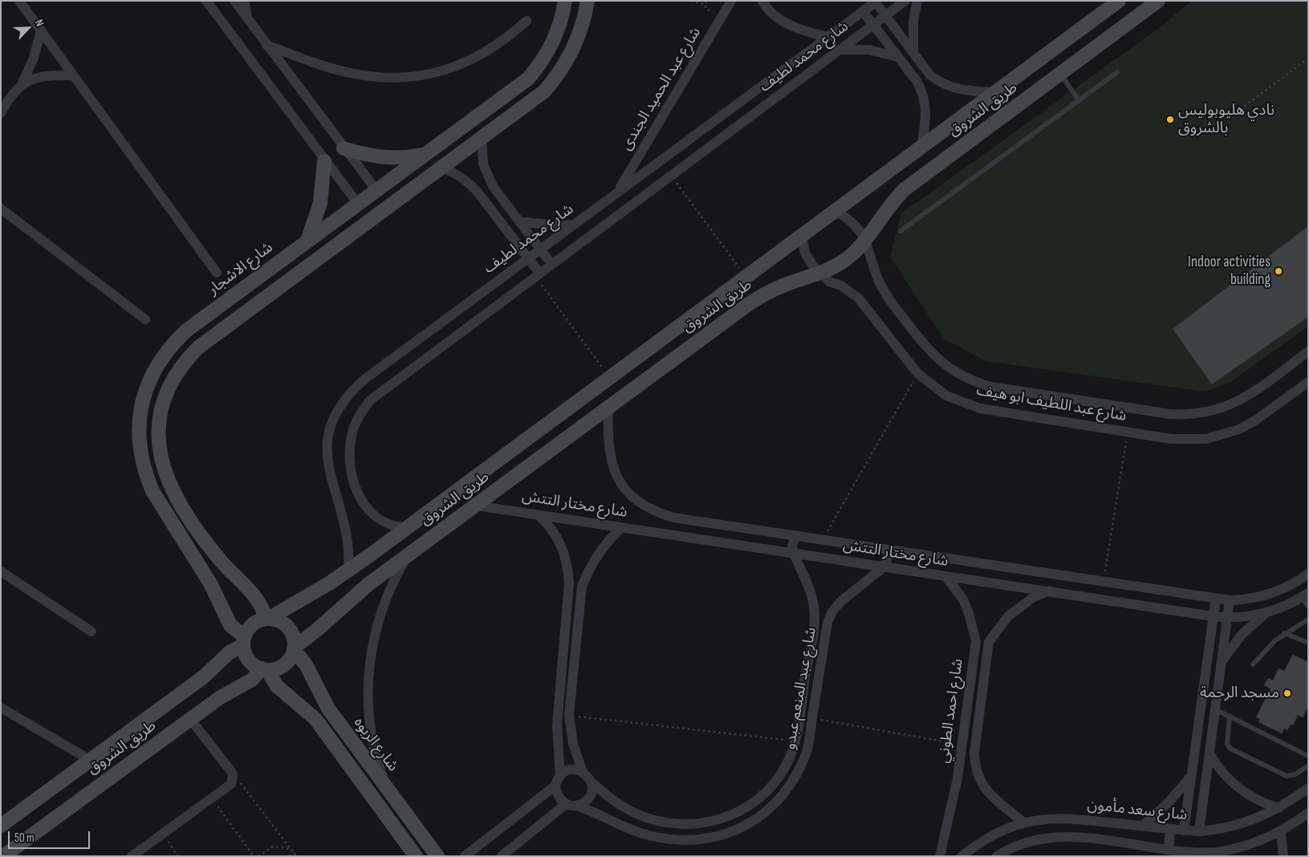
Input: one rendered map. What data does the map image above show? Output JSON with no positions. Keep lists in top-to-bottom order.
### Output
{
  "streets": {
    "street": [
      "شارع محمد لطيف",
      "شارع عبد الحميد الجندى",
      "طريق الشروق",
      "شارع الاشجار",
      "شارع عبد اللطيف ابو هيف",
      "شارع مختار التتش",
      "شارع عبد المنعم عبدو",
      "شارع احمد الطوني",
      "شارع الربوه",
      "شارع سعد مأمون"
    ]
  },
  "crossings": [
    ["شارع محمد لطيف", "شارع عبد الحميد الجندى"],
    ["شارع محمد لطيف", "طريق الشروق"],
    ["طريق الشروق", "شارع الاشجار"],
    ["طريق الشروق", "شارع عبد اللطيف ابو هيف"],
    ["طريق الشروق", "شارع مختار التتش"],
    ["طريق الشروق", "شارع الربوه"],
    ["شارع الاشجار", "شارع الربوه"],
    ["شارع مختار التتش", "شارع عبد المنعم عبدو"],
    ["شارع مختار التتش", "شارع احمد الطوني"],
    ["شارع احمد الطوني", "شارع سعد مأمون"]
  ],
  "places": ["نادي هليوبوليس بالشروق", "Indoor activities building", "مسجد الرحمة"],
  "scale_bar": "50 m",
  "north": "top right"
}
